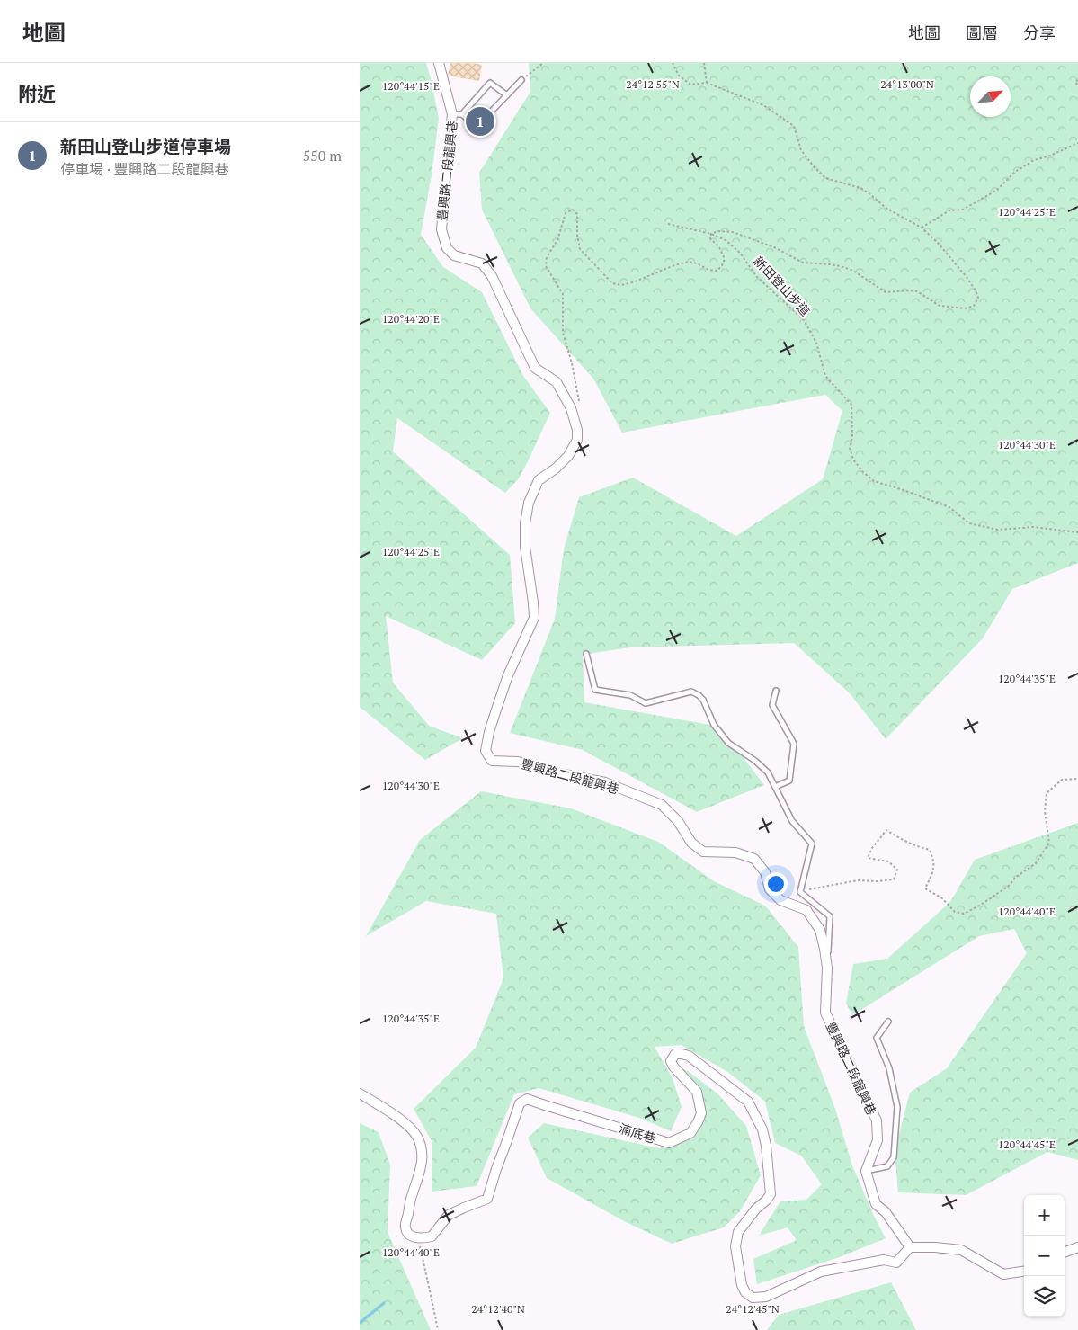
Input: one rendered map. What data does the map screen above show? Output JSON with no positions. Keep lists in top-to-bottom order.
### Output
{
  "streets": {
    "street": ["豐興路二段龍興巷", "湳底巷"],
    "path": ["新田登山步道"]
  },
  "north": "top right",
  "page": {
    "header": "地圖",
    "nav": ["地圖", "圖層", "分享"],
    "heading": "附近",
    "pins": "1",
    "list": [
      {
        "mark": "1",
        "name": "新田山登山步道停車場",
        "note": "停車場 · 豐興路二段龍興巷",
        "value": "550 m"
      }
    ],
    "map_buttons": ["+", "−"]
  },
  "coordinates": [
    "24°12'55\"N",
    "24°13'00\"N",
    "120°44'15\"E",
    "120°44'25\"E",
    "120°44'20\"E",
    "120°44'30\"E",
    "120°44'35\"E",
    "120°44'40\"E",
    "120°44'45\"E",
    "24°12'40\"N",
    "24°12'45\"N"
  ]
}
